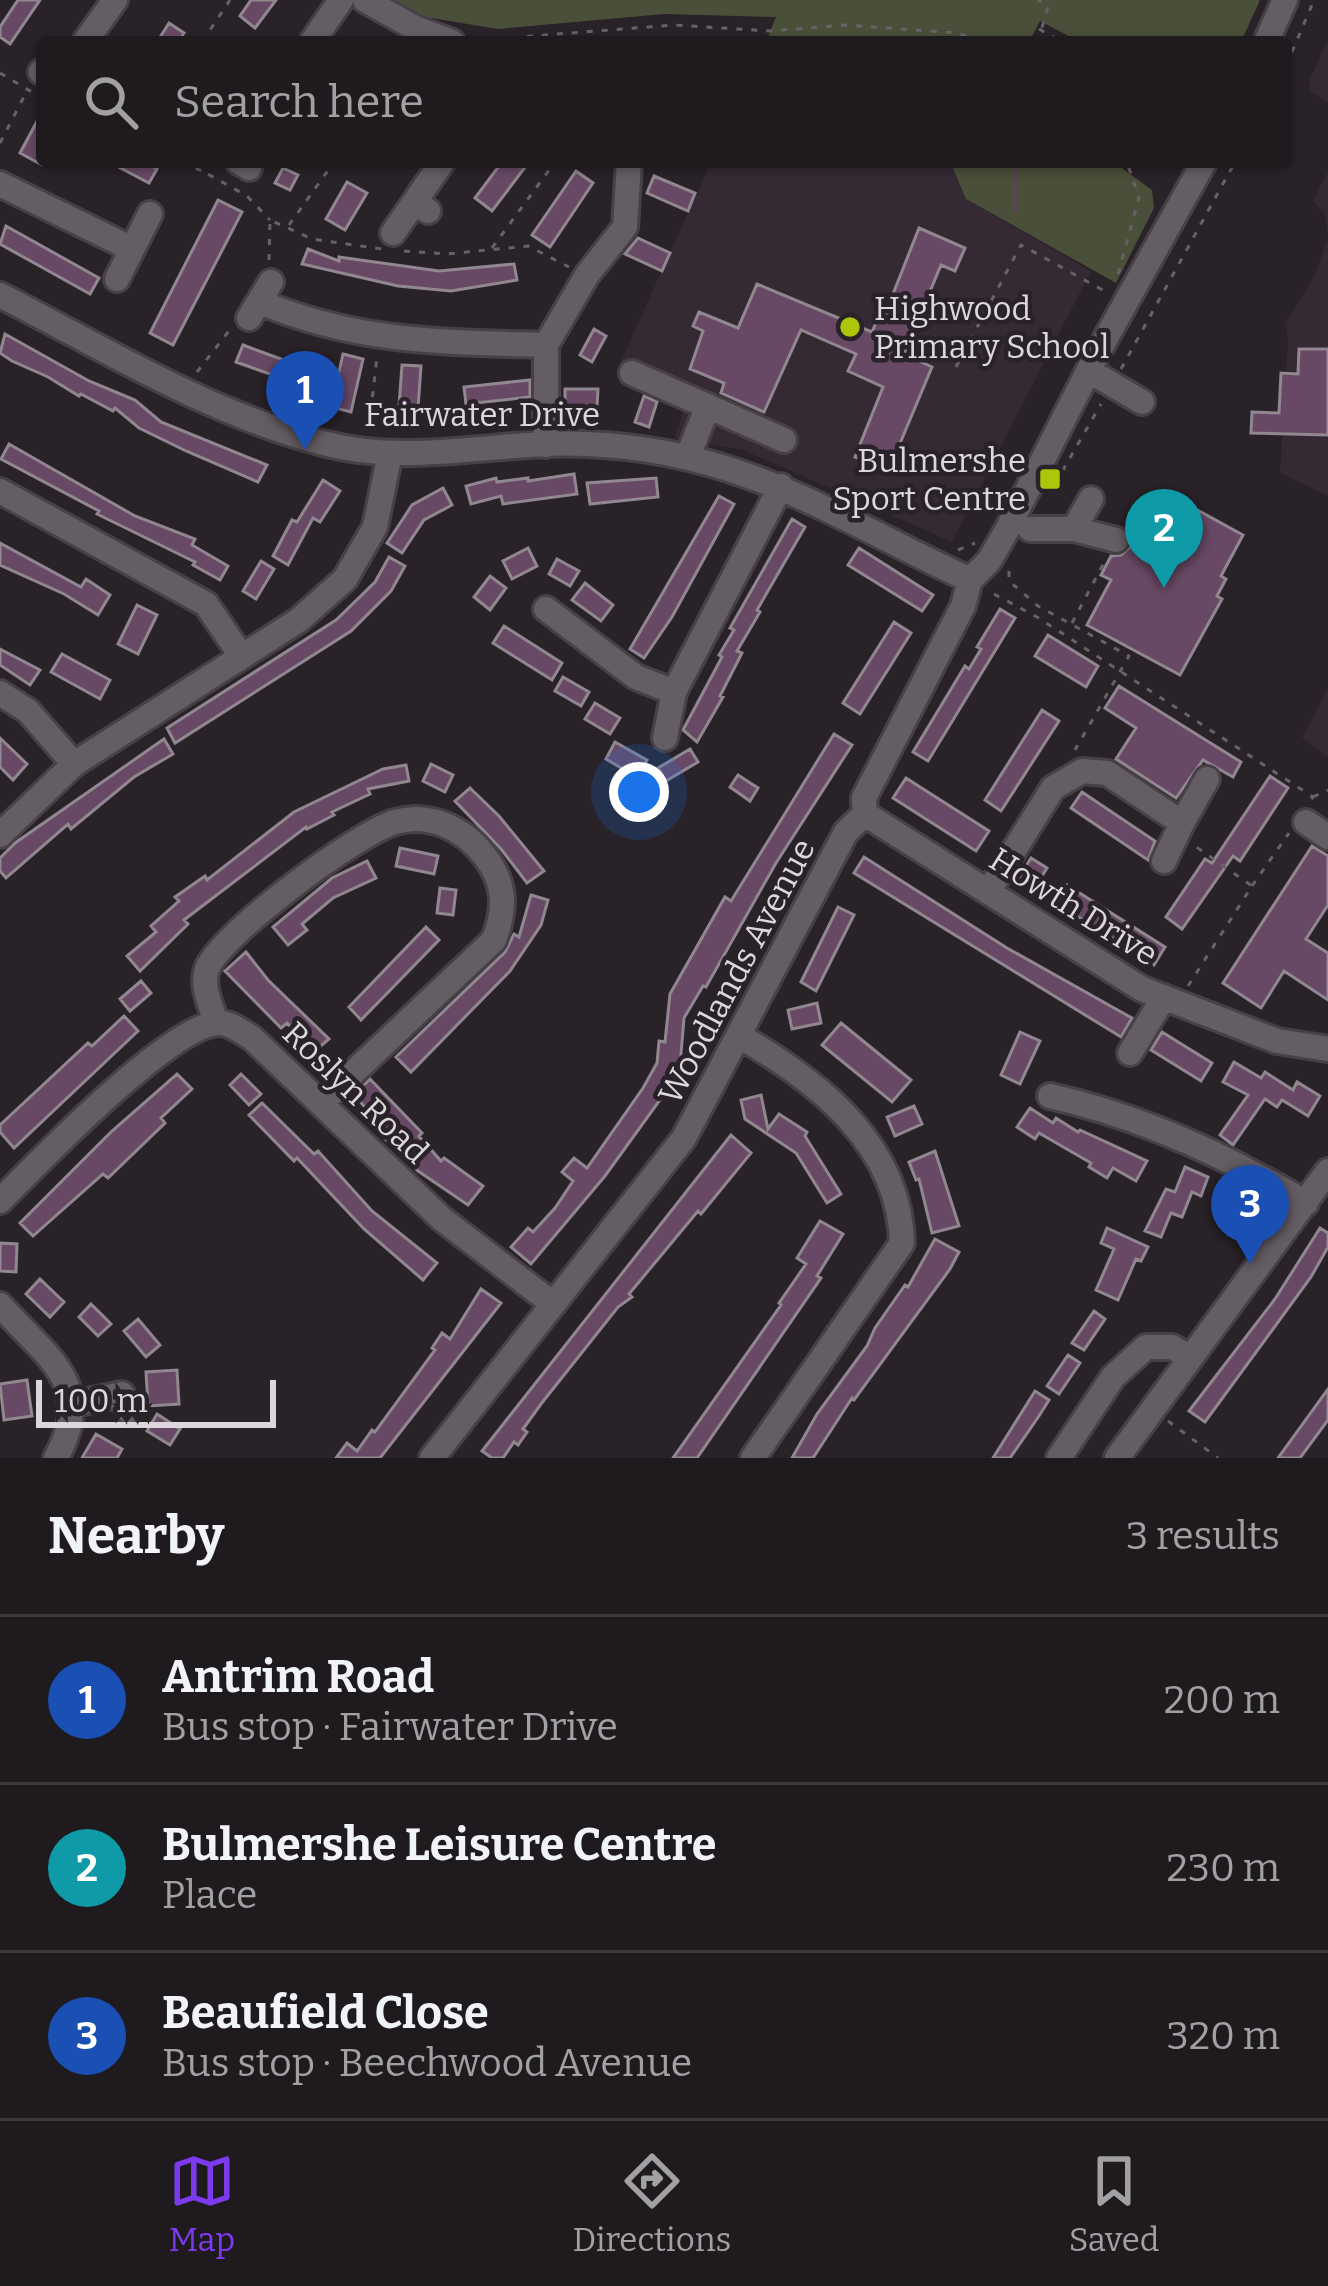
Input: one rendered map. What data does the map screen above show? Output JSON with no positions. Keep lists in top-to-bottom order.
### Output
{
  "streets": {
    "street": [
      "Fairwater Drive",
      "Howth Drive",
      "Woodlands Avenue",
      "Roslyn Road"
    ]
  },
  "crossings": [
    ["Fairwater Drive", "Woodlands Avenue"],
    ["Howth Drive", "Woodlands Avenue"],
    ["Woodlands Avenue", "Roslyn Road"]
  ],
  "places": {
    "other": ["Highwood Primary School"],
    "transit": ["Bulmershe Sport Centre"]
  },
  "scale_bar": "100 m",
  "page": {
    "search": "Search here",
    "pins": ["1", "2", "3"],
    "scale": "100 m",
    "heading": ["Nearby", "3 results"],
    "list": [
      {
        "mark": "1",
        "name": "Antrim Road",
        "note": "Bus stop · Fairwater Drive",
        "value": "200 m"
      },
      {
        "mark": "2",
        "name": "Bulmershe Leisure Centre",
        "note": "Place",
        "value": "230 m"
      },
      {
        "mark": "3",
        "name": "Beaufield Close",
        "note": "Bus stop · Beechwood Avenue",
        "value": "320 m"
      }
    ],
    "nav": ["Map", "Directions", "Saved"]
  }
}
